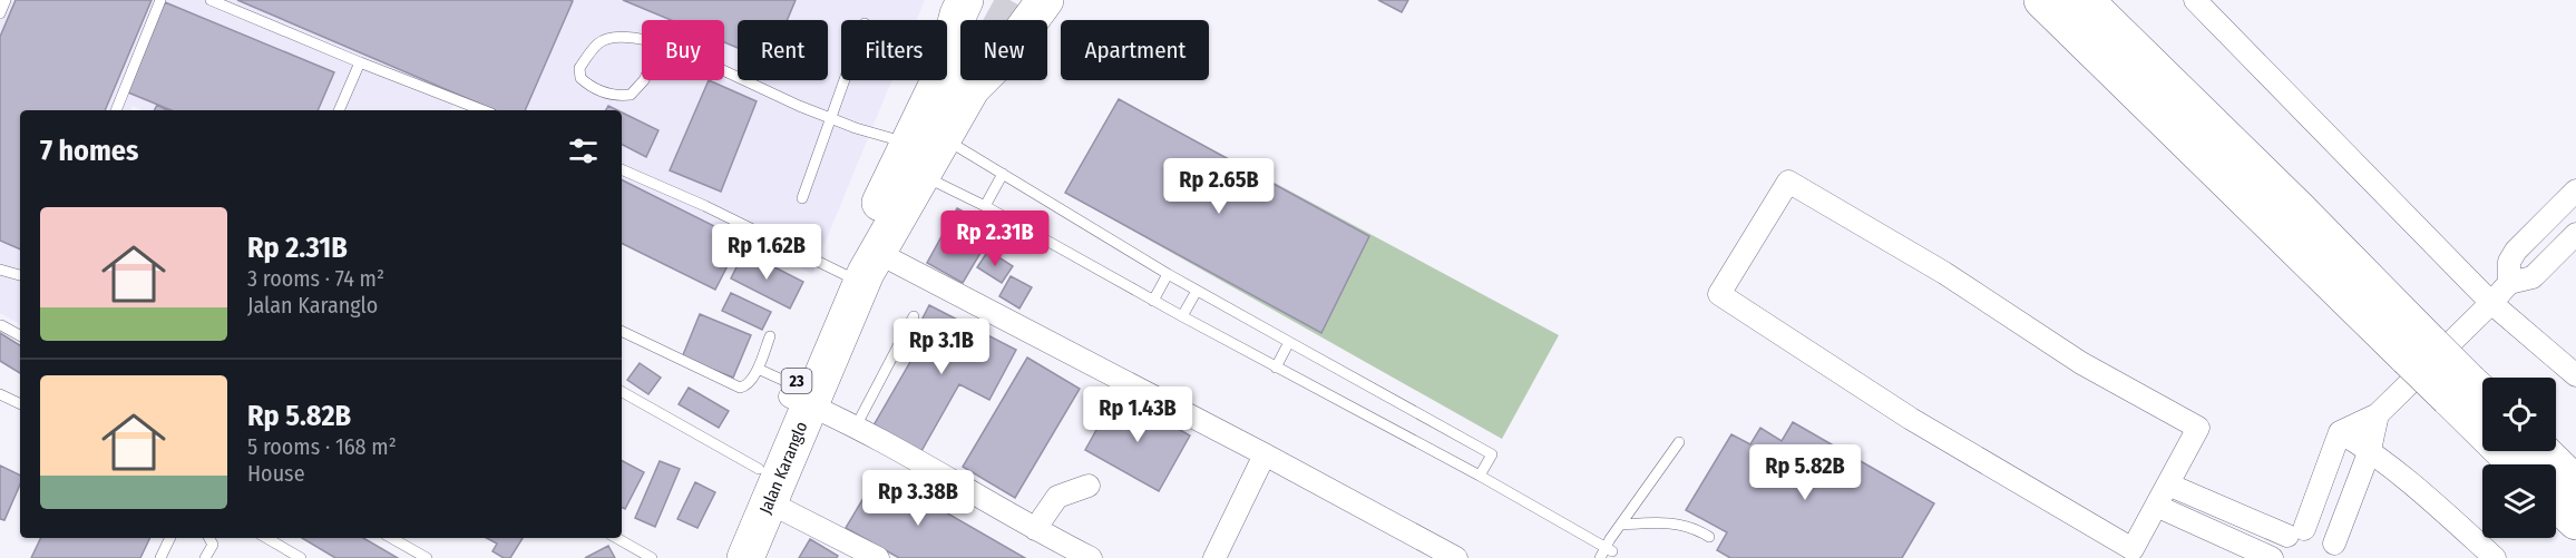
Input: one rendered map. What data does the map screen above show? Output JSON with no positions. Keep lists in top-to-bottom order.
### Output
{
  "streets": {
    "highway": ["23", "Jalan Karanglo"]
  },
  "crossings": [
    ["23", "Jalan Karanglo"]
  ],
  "page": {
    "chip": [
      "Buy",
      "Rent",
      "Filters",
      "New",
      "Apartment"
    ],
    "heading": "7 homes",
    "price": [
      "Rp 2.65B",
      "Rp 2.31B",
      "Rp 1.62B",
      "Rp 3.1B",
      "Rp 1.43B",
      "Rp 5.82B",
      "Rp 3.38B"
    ],
    "list": [
      {
        "name": "Rp 2.31B",
        "note": "3 rooms · 74 m² · Jalan Karanglo"
      },
      {
        "name": "Rp 5.82B",
        "note": "5 rooms · 168 m² · House"
      }
    ]
  }
}
